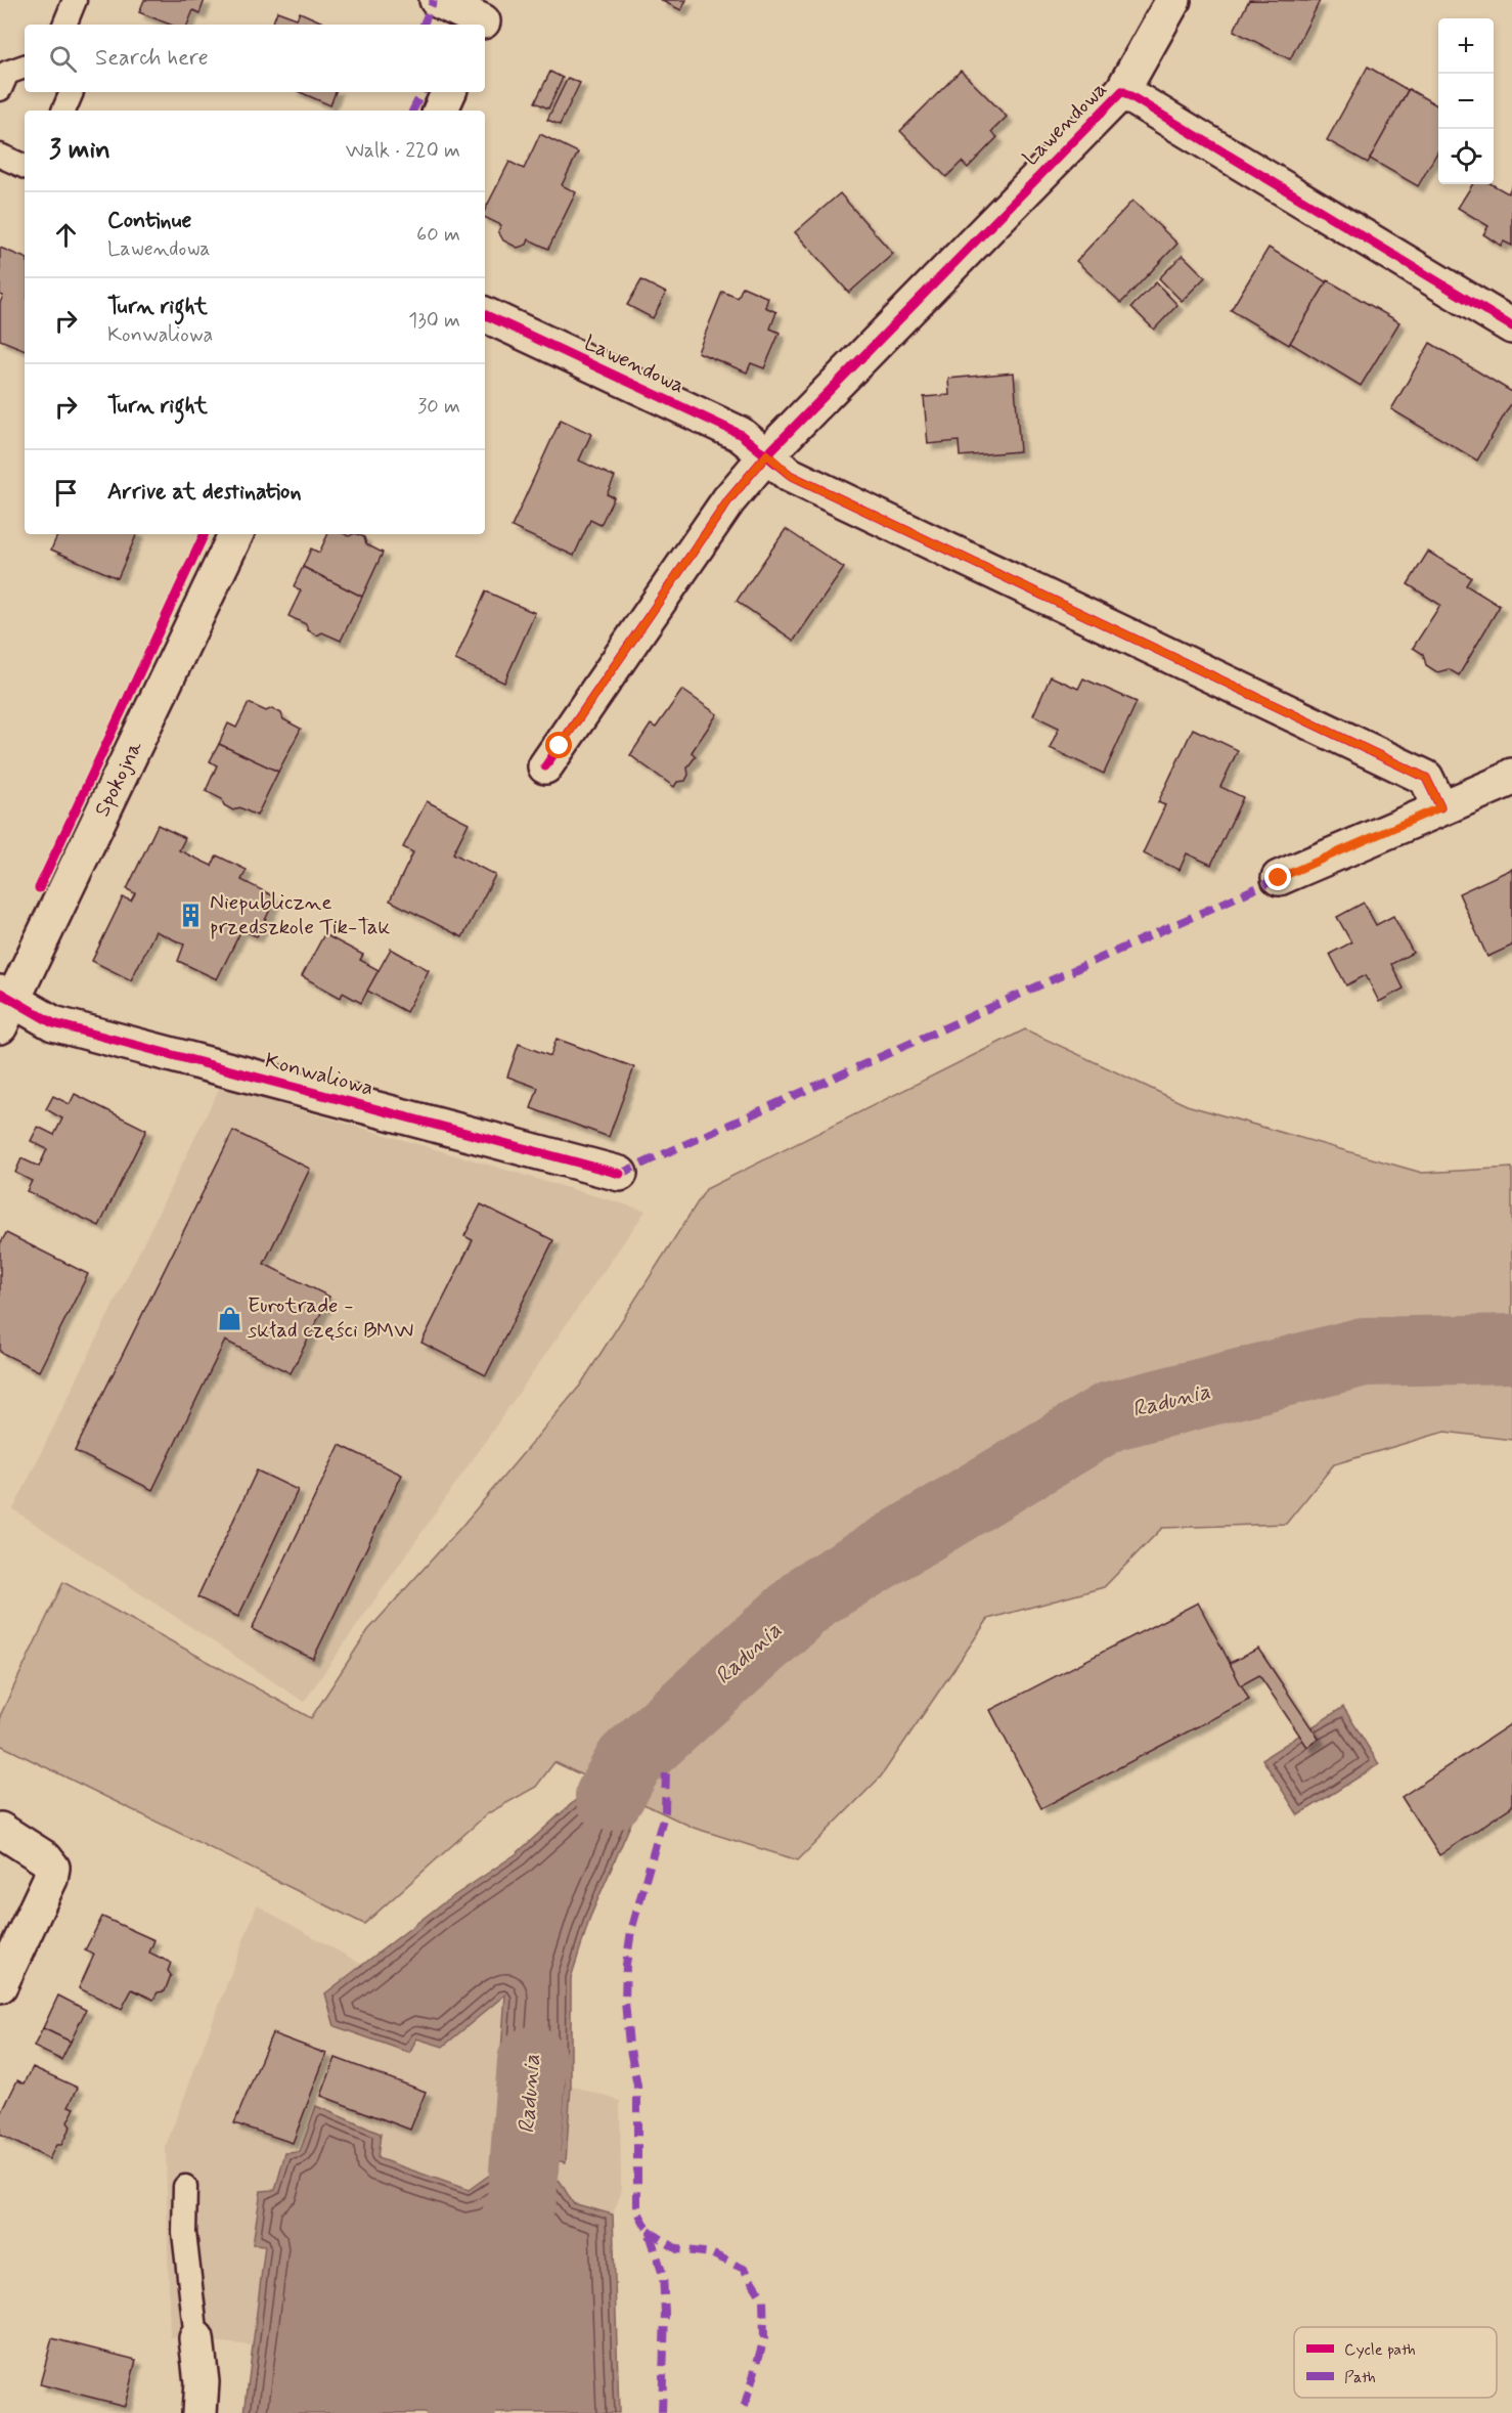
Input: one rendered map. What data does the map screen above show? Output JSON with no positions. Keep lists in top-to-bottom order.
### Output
{
  "streets": {
    "street": ["Lawendowa", "Spokojna", "Konwaliowa"]
  },
  "crossings": [
    ["Spokojna", "Konwaliowa"]
  ],
  "water": ["Radunia"],
  "places": {
    "building": ["Niepubliczne przedszkole Tik-Tak"],
    "shop": ["Eurotrade - skład części BMW"]
  },
  "legend": ["Cycle path", "Path"],
  "page": {
    "map_buttons": ["+", "−"],
    "search": "Search here",
    "heading": ["3 min", "Walk · 220 m"],
    "list": [
      ["Continue", "Lawendowa", "60 m"],
      ["Turn right", "Konwaliowa", "130 m"],
      ["Turn right", "30 m"],
      "Arrive at destination"
    ]
  }
}
